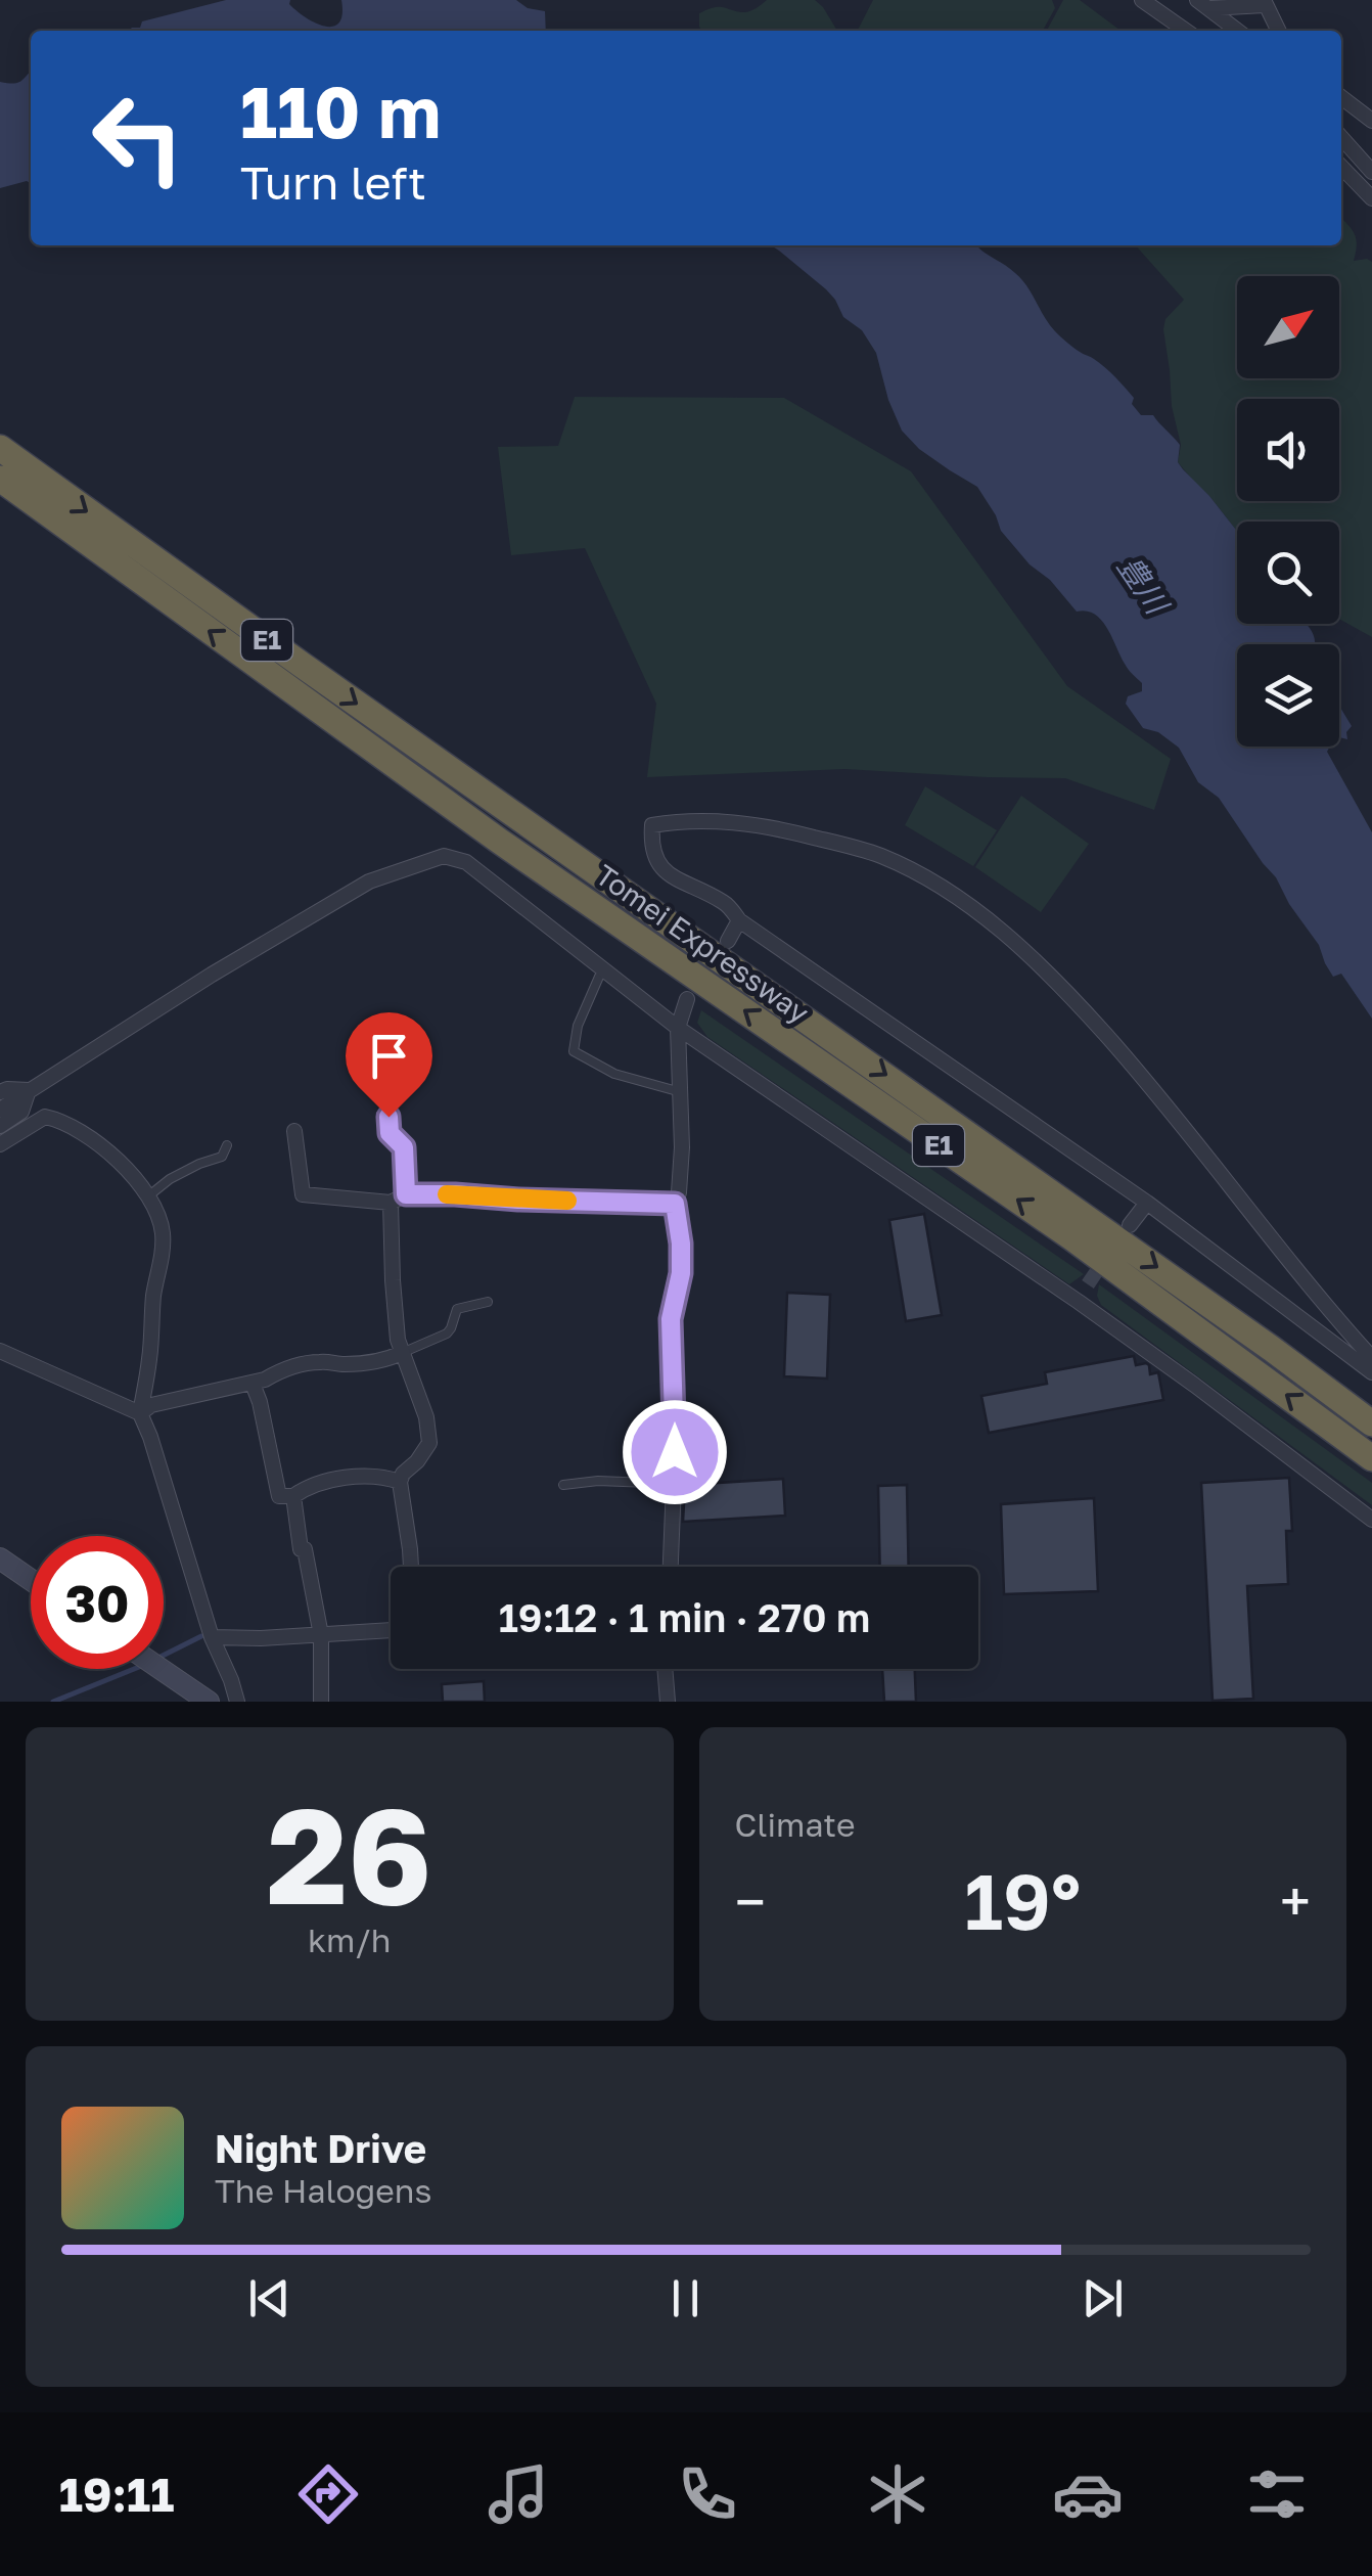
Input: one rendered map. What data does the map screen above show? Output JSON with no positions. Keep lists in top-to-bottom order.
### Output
{
  "streets": {
    "highway": ["E1", "Tomei Expressway"]
  },
  "water": ["豊川"],
  "north": "top right",
  "page": {
    "turn": ["110 m", "Turn left"],
    "limit": "30",
    "trip": "19:12 · 1 min · 270 m",
    "tile": [
      ["26", "km/h"],
      "Climate"
    ],
    "heat": ["−", "19°", "+"],
    "song": ["Night Drive", "The Halogens"],
    "tabs": "19:11"
  }
}
